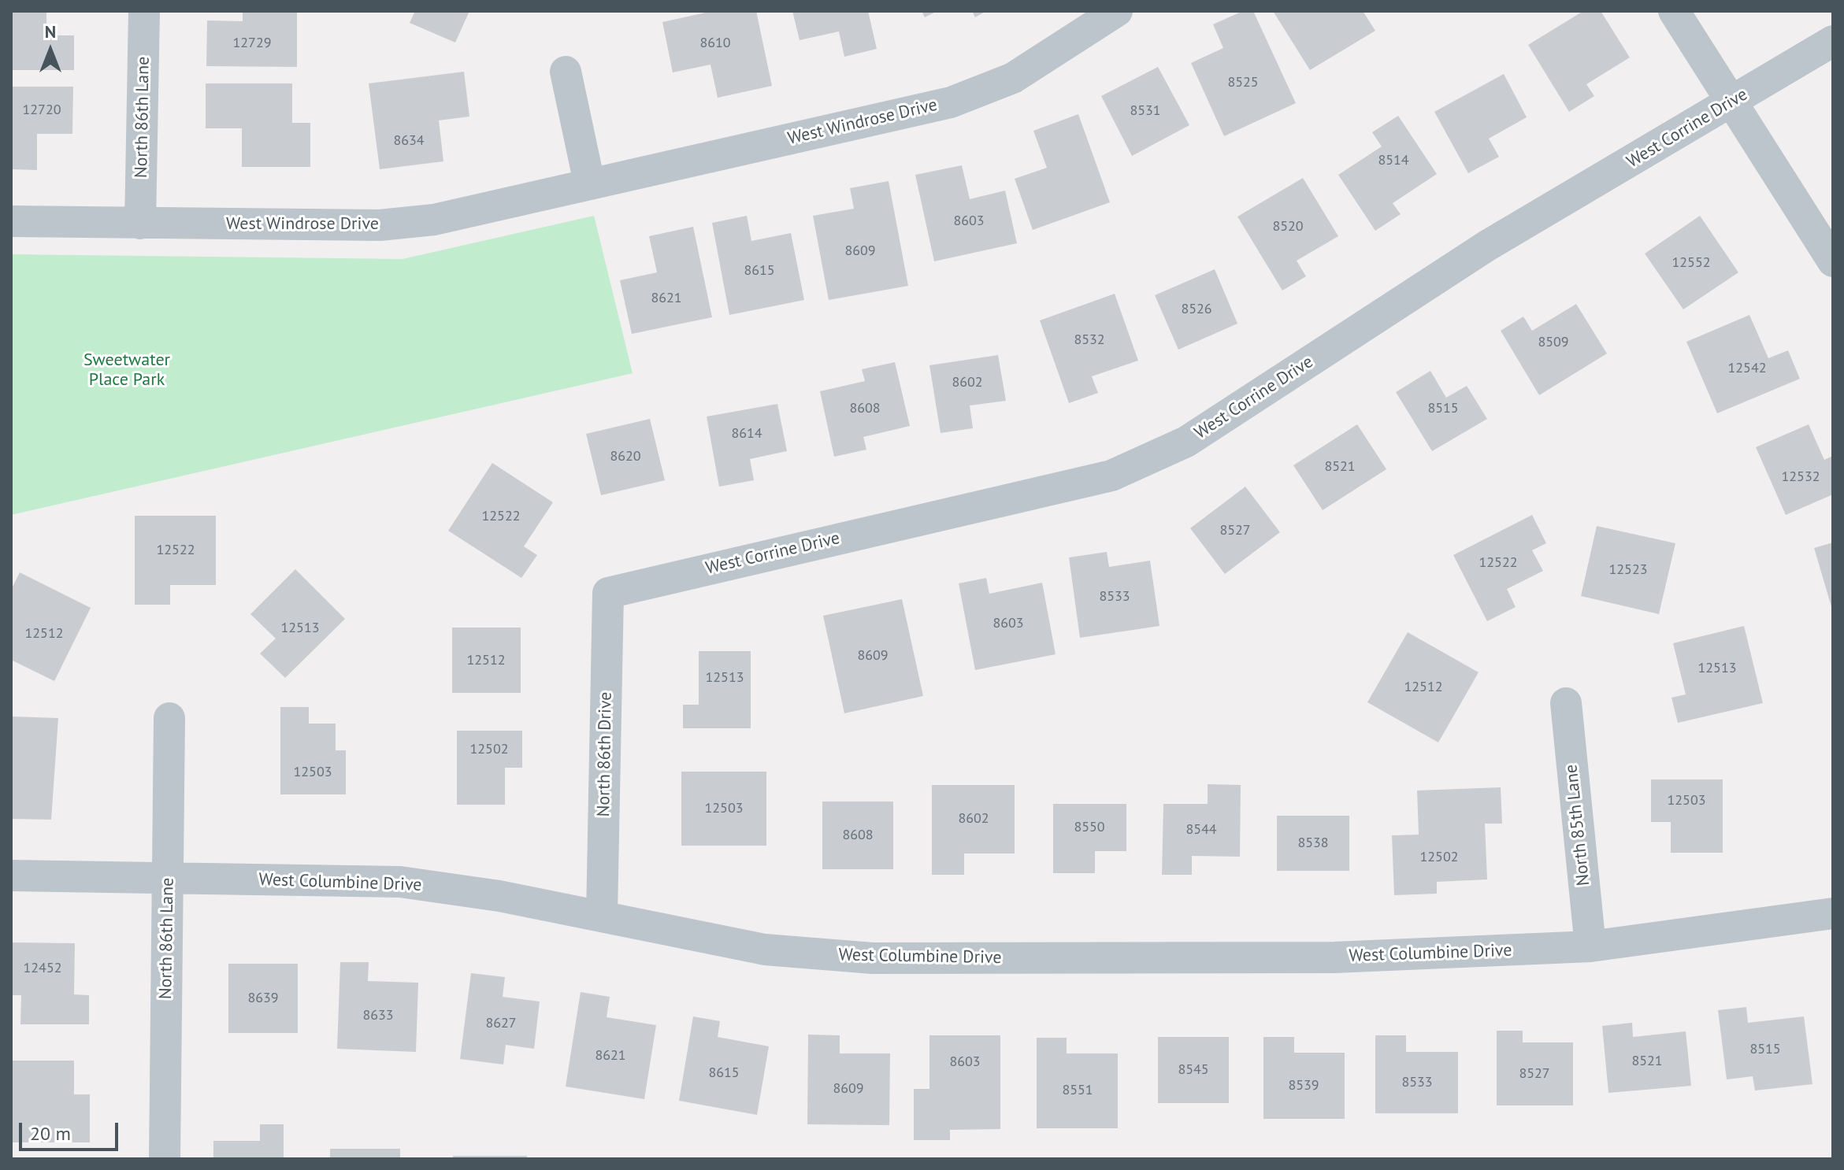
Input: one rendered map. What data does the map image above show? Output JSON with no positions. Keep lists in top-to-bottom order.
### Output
{
  "streets": {
    "street": [
      "North 86th Lane",
      "West Windrose Drive",
      "West Corrine Drive",
      "North 86th Drive",
      "North 85th Lane",
      "West Columbine Drive"
    ]
  },
  "crossings": [
    ["North 86th Lane", "West Windrose Drive"],
    ["North 86th Lane", "West Columbine Drive"],
    ["West Corrine Drive", "North 86th Drive"],
    ["North 86th Drive", "West Columbine Drive"],
    ["North 85th Lane", "West Columbine Drive"]
  ],
  "parks": ["Sweetwater Place Park"],
  "house_numbers": [
    "12729",
    "8610",
    "8525",
    "12720",
    "8531",
    "8634",
    "8514",
    "8603",
    "8520",
    "8609",
    "12552",
    "8615",
    "8621",
    "8526",
    "8532",
    "8509",
    "12542",
    "8602",
    "8608",
    "8515",
    "8614",
    "8620",
    "8521",
    "12532",
    "12522",
    "8527",
    "12522",
    "12522",
    "12523",
    "8533",
    "8603",
    "12513",
    "12512",
    "8609",
    "12512",
    "12513",
    "12513",
    "12512",
    "12502",
    "12503",
    "12503",
    "12503",
    "8602",
    "8550",
    "8544",
    "8608",
    "8538",
    "12502",
    "12452",
    "8639",
    "8633",
    "8627",
    "8515",
    "8621",
    "8521",
    "8603",
    "8545",
    "8615",
    "8527",
    "8533",
    "8539",
    "8609",
    "8551"
  ],
  "scale_bar": "20 m",
  "north": "top"
}
